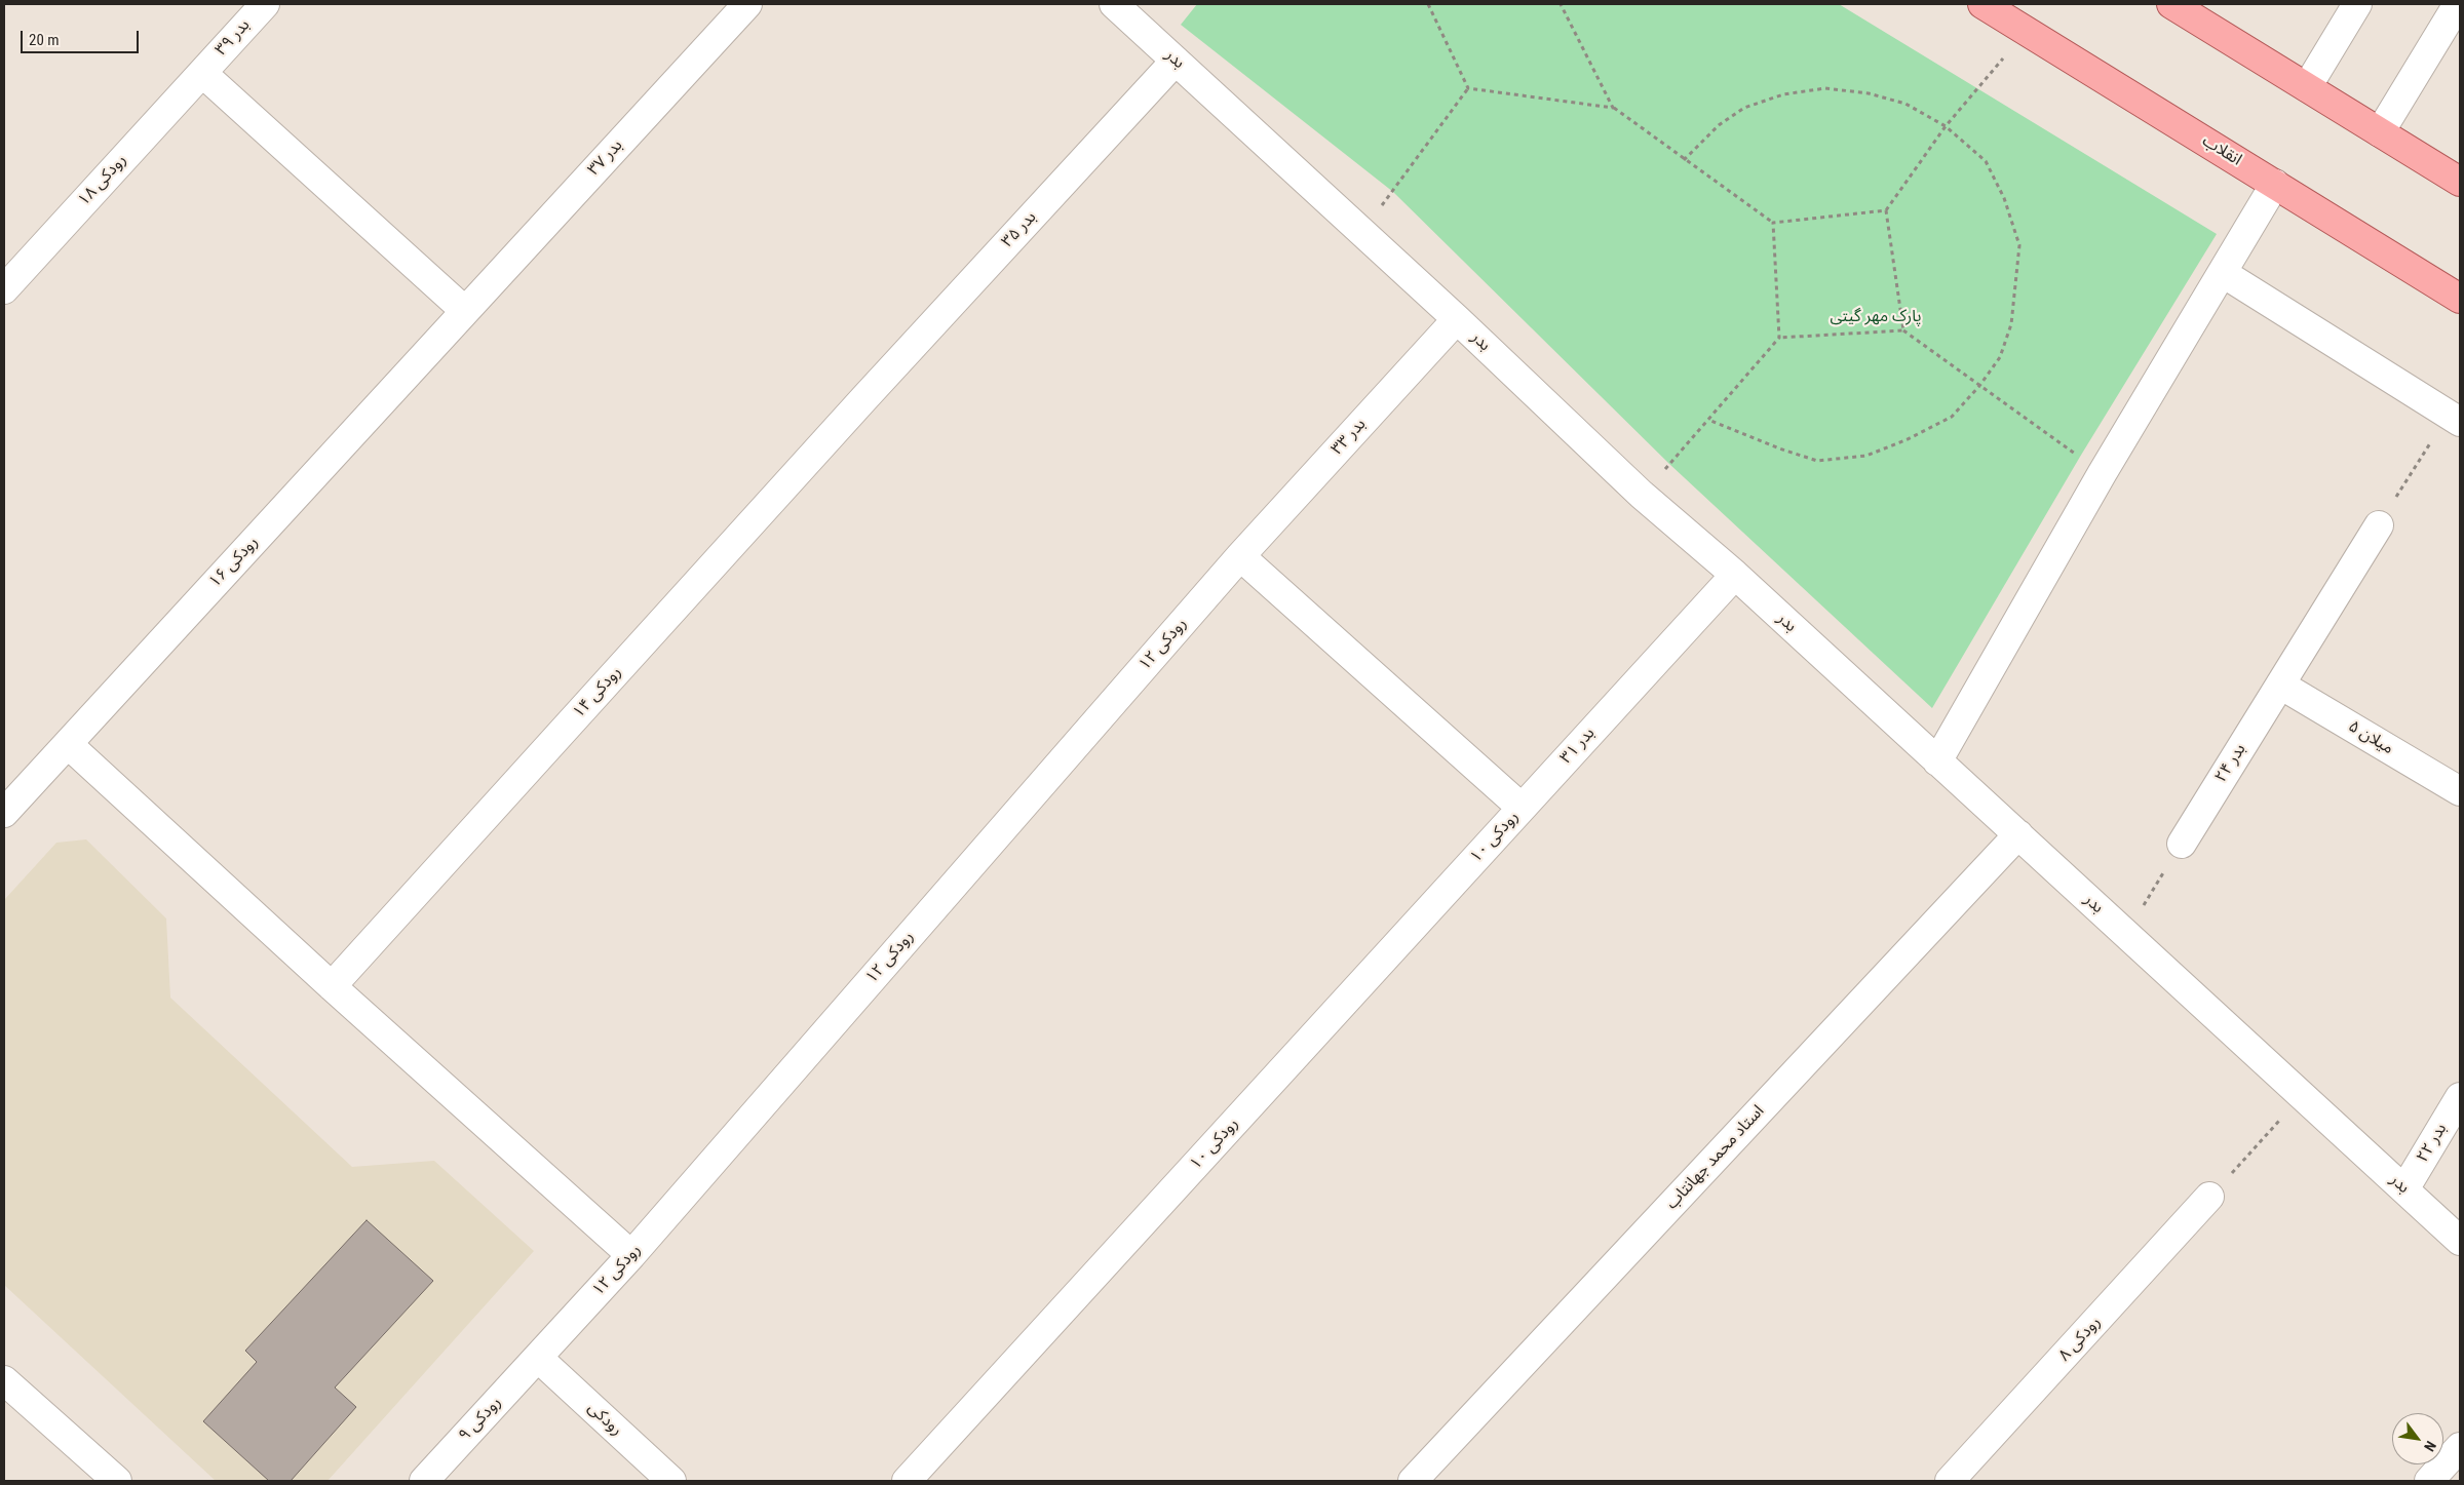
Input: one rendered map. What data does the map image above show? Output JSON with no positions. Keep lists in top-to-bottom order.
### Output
{
  "streets": {
    "main road": ["انقلاب"],
    "street": [
      "بدر ۳۹",
      "بدر",
      "بدر ۳۷",
      "رودکی ۱۸",
      "بدر ۳۵",
      "بدر ۳۳",
      "رودکی ۱۶",
      "رودکی ۱۲",
      "رودکی ۱۴",
      "میلان ۵",
      "بدر ۳۱",
      "بدر ۲۴",
      "رودکی ۱۰",
      "بدر ۲۲",
      "استاد محمد جهانتاب",
      "رودکی ۸",
      "رودکی ۹",
      "رودکی"
    ]
  },
  "crossings": [
    ["بدر ۳۹", "رودکی ۱۸"],
    ["بدر", "بدر ۳۵"],
    ["بدر", "بدر ۳۳"],
    ["بدر", "بدر ۳۱"],
    ["بدر", "بدر ۲۲"],
    ["بدر", "استاد محمد جهانتاب"],
    ["بدر ۳۷", "رودکی ۱۶"],
    ["بدر ۳۵", "رودکی ۱۴"],
    ["بدر ۳۳", "رودکی ۱۲"],
    ["رودکی ۱۲", "رودکی ۹"],
    ["رودکی ۱۲", "رودکی"],
    ["میلان ۵", "بدر ۲۴"],
    ["بدر ۳۱", "رودکی ۱۰"],
    ["رودکی ۹", "رودکی"]
  ],
  "parks": ["پارک مهر گیتی"],
  "scale_bar": "20 m",
  "north": "bottom right"
}
